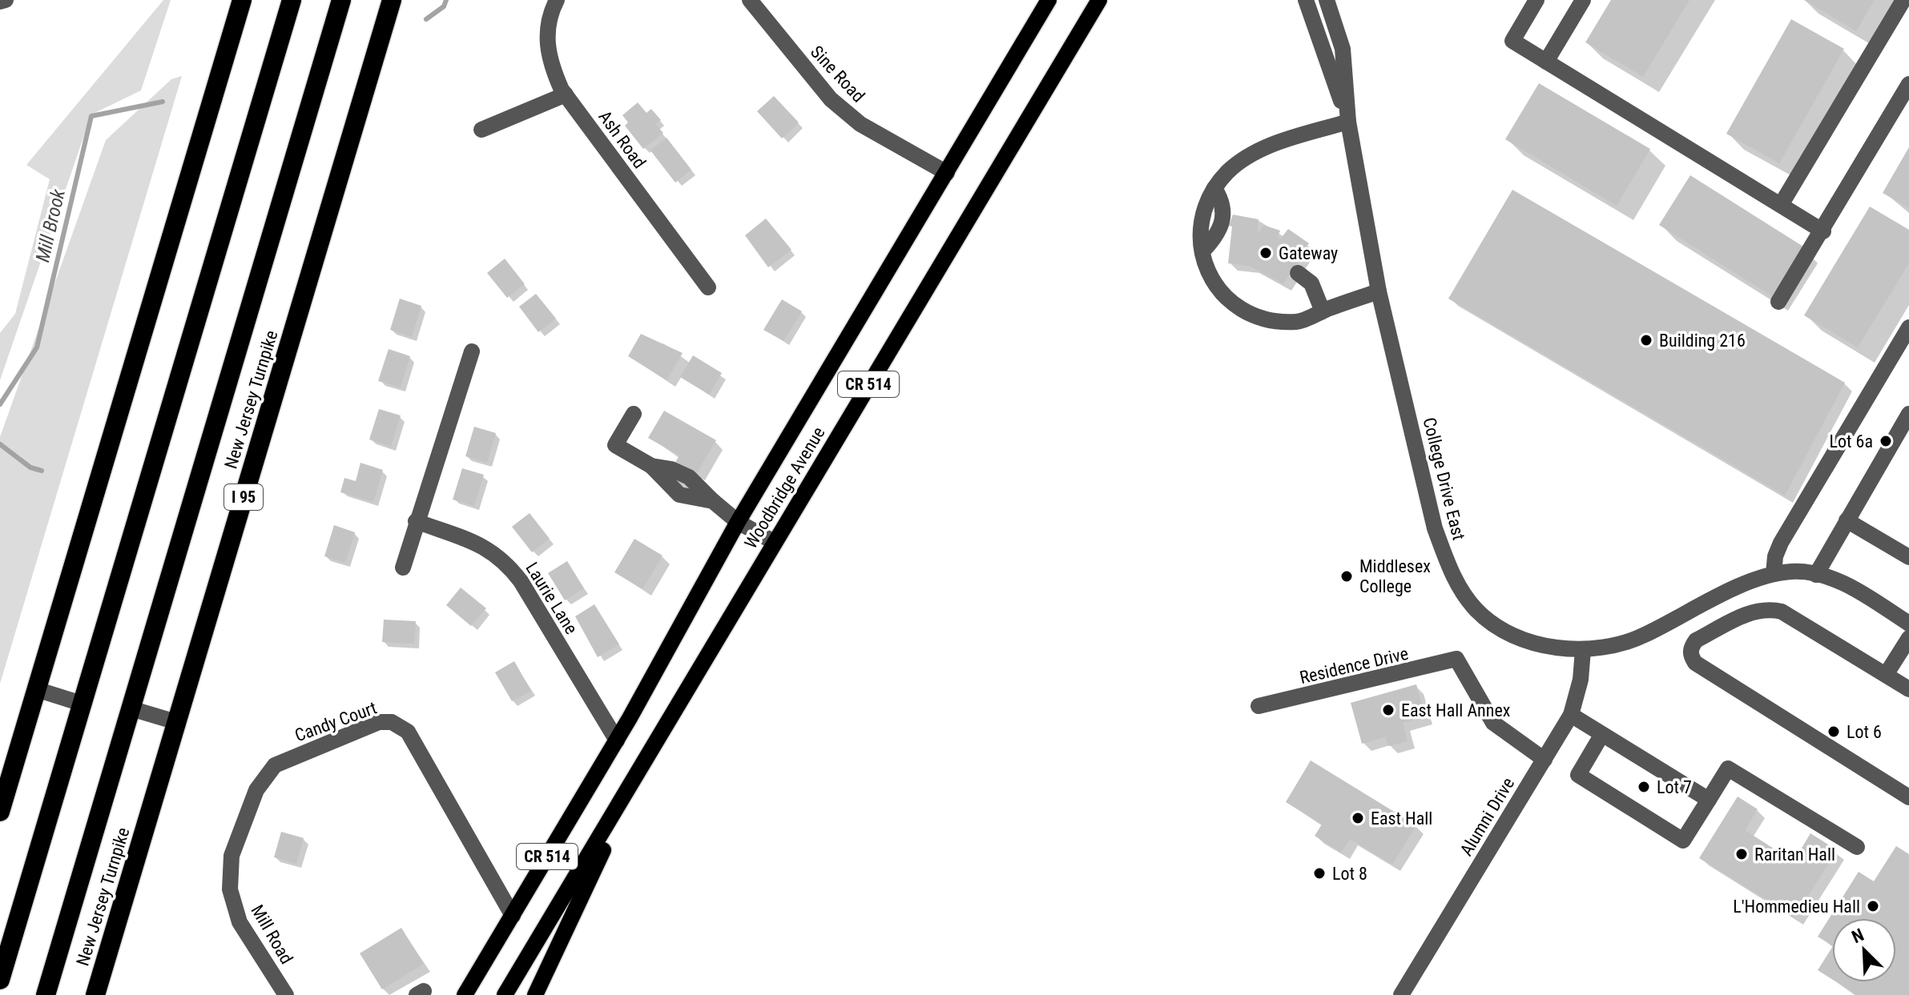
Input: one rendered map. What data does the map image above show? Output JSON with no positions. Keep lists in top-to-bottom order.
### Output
{
  "streets": {
    "highway": ["New Jersey Turnpike", "I 95"],
    "main road": ["CR 514", "Woodbridge Avenue"],
    "street": [
      "Sine Road",
      "Ash Road",
      "College Drive East",
      "Laurie Lane",
      "Residence Drive",
      "Candy Court",
      "Alumni Drive",
      "Mill Road"
    ]
  },
  "crossings": [
    ["Sine Road", "Woodbridge Avenue"],
    ["College Drive East", "Alumni Drive"],
    ["Woodbridge Avenue", "Laurie Lane"],
    ["Woodbridge Avenue", "Candy Court"],
    ["Residence Drive", "Alumni Drive"],
    ["Candy Court", "Mill Road"]
  ],
  "water": ["Mill Brook"],
  "places": [
    "Gateway",
    "Building 216",
    "Lot 6a",
    "Middlesex College",
    "East Hall Annex",
    "Lot 6",
    "Lot 7",
    "East Hall",
    "Raritan Hall",
    "Lot 8",
    "L'Hommedieu Hall"
  ],
  "north": "top left"
}
